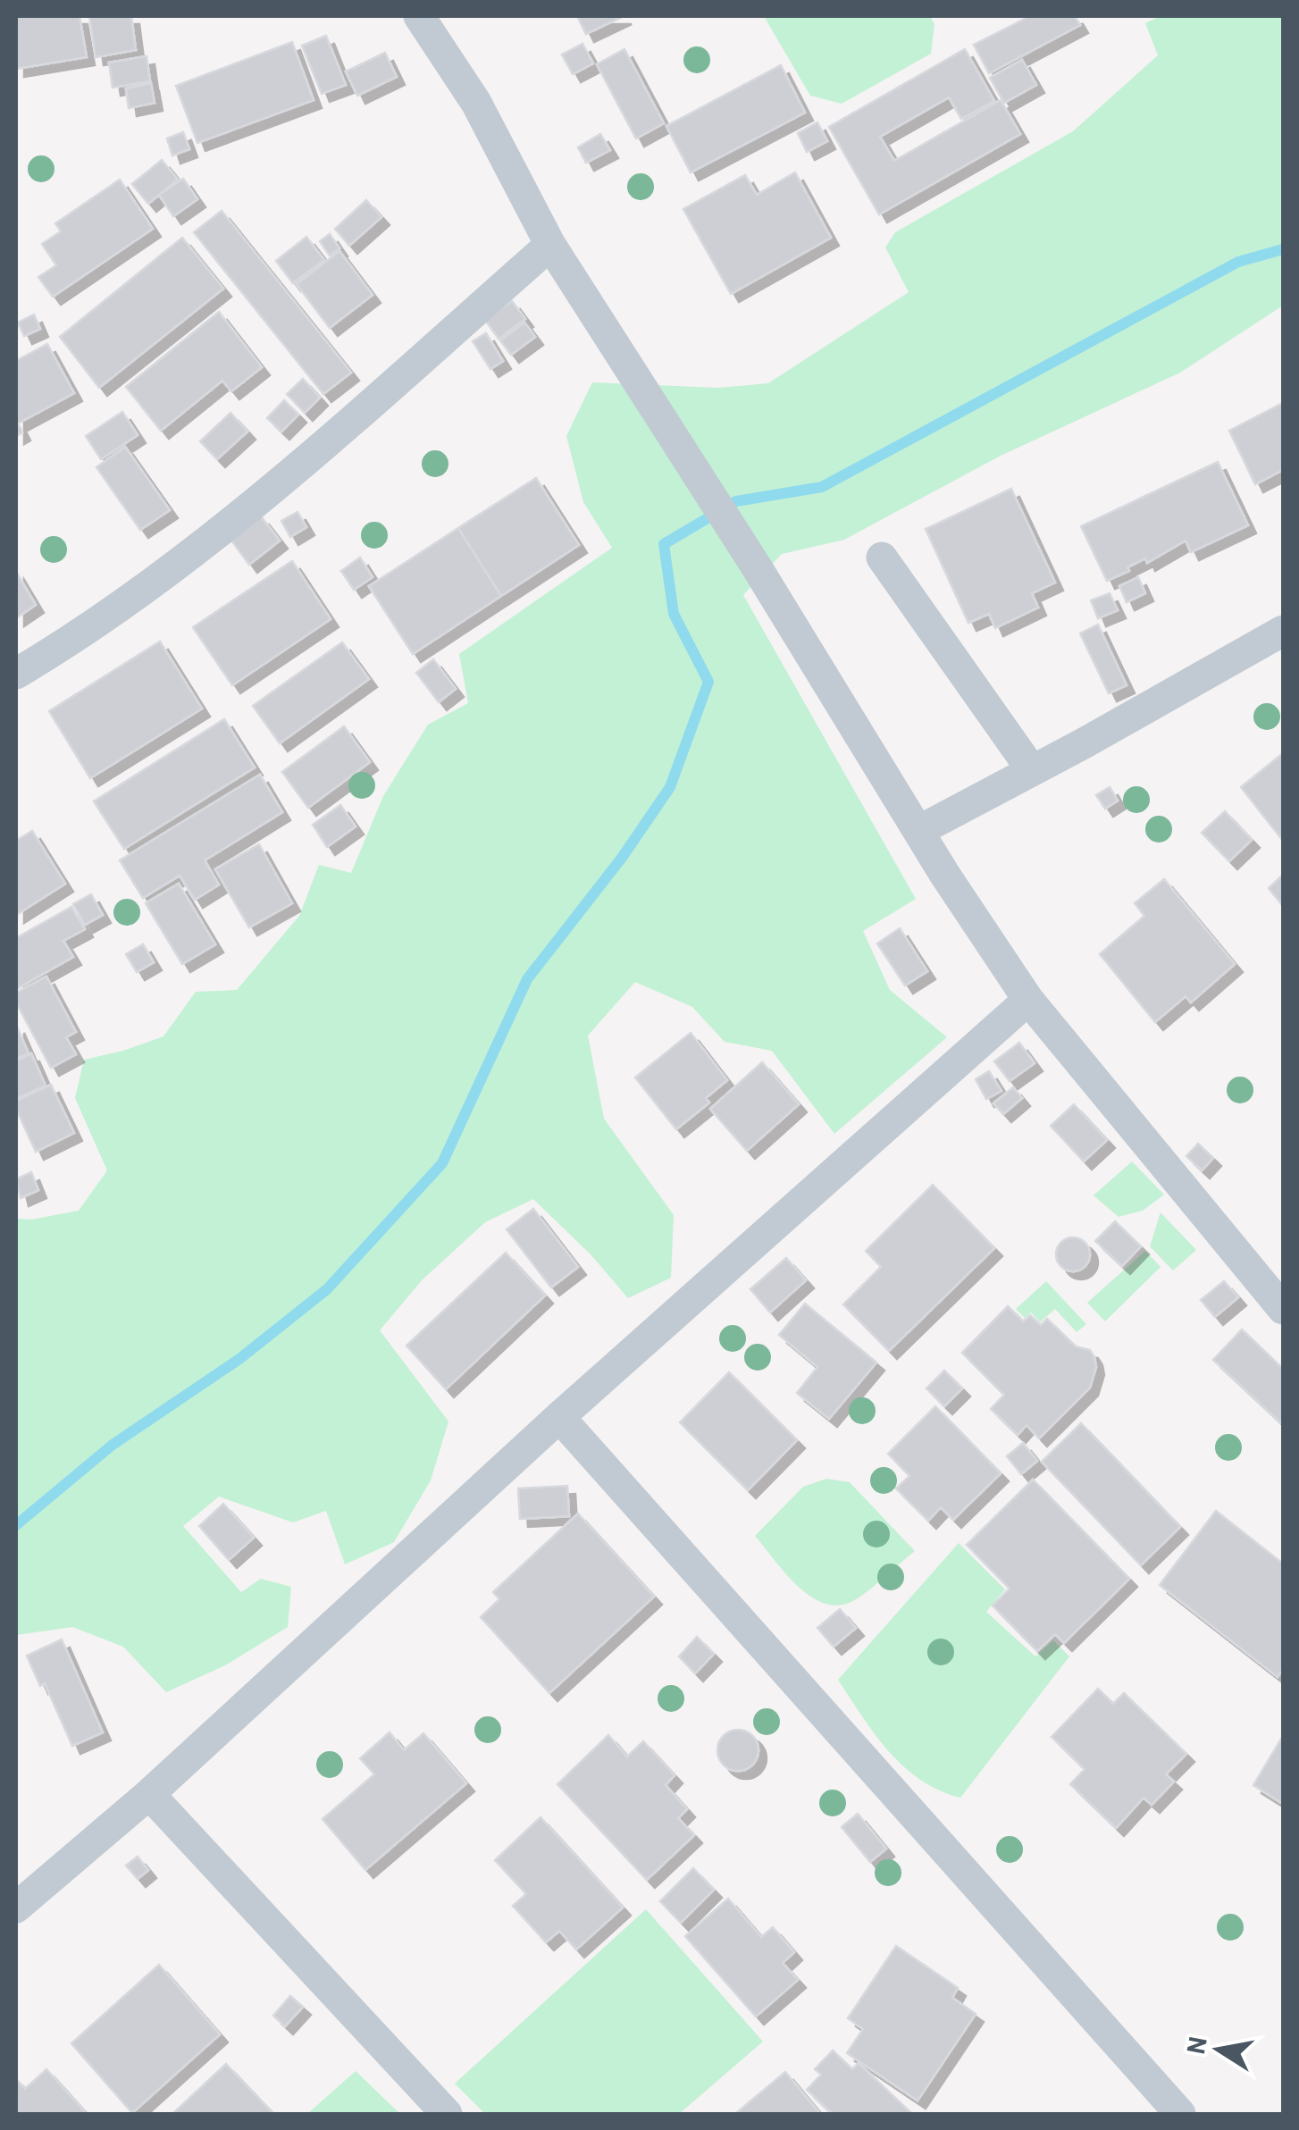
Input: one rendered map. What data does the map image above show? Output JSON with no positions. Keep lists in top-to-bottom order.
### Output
{
  "north": "left"
}
